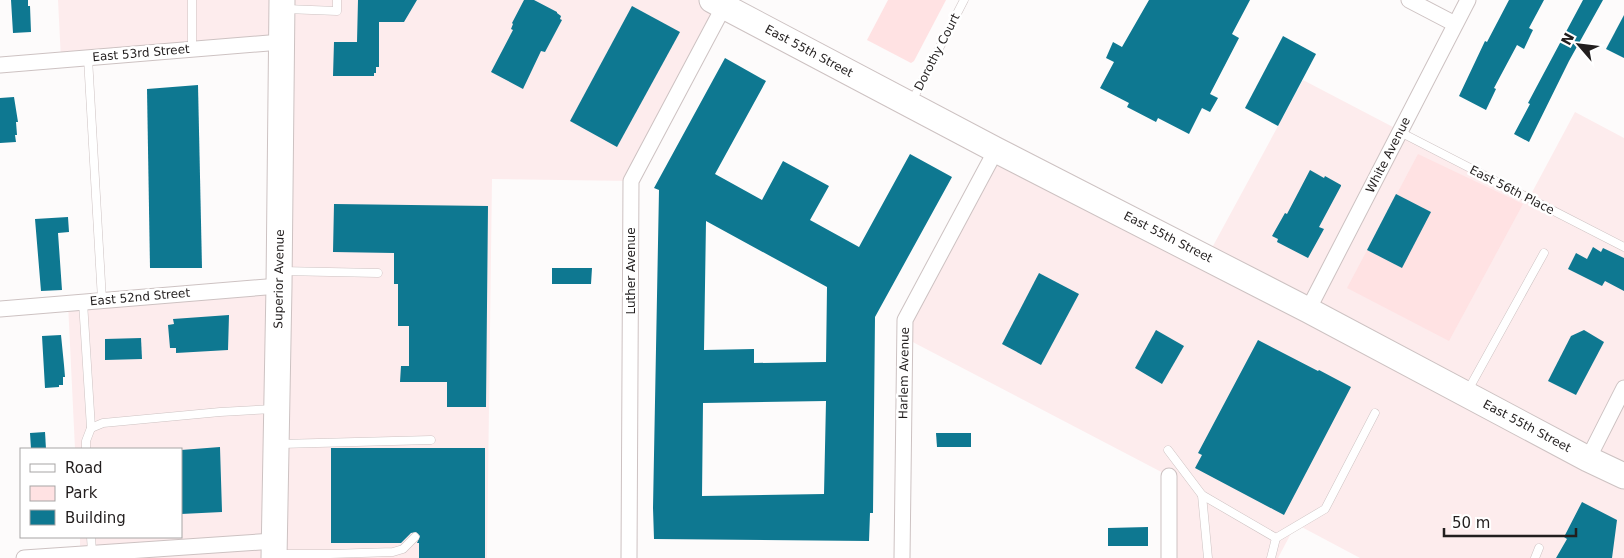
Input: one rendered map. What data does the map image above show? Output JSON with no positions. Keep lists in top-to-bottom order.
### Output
{
  "streets": {
    "main road": ["East 55th Street", "Superior Avenue"],
    "street": [
      "East 53rd Street",
      "White Avenue",
      "Luther Avenue",
      "East 52nd Street",
      "Harlem Avenue"
    ],
    "lane": ["Dorothy Court", "East 56th Place"]
  },
  "crossings": [
    ["East 55th Street", "Dorothy Court"],
    ["East 55th Street", "White Avenue"],
    ["East 55th Street", "Luther Avenue"],
    ["East 55th Street", "Harlem Avenue"],
    ["East 53rd Street", "Superior Avenue"],
    ["White Avenue", "East 56th Place"],
    ["Superior Avenue", "East 52nd Street"]
  ],
  "legend": ["Road", "Park", "Building"],
  "scale_bar": "50 m",
  "north": "top left"
}
